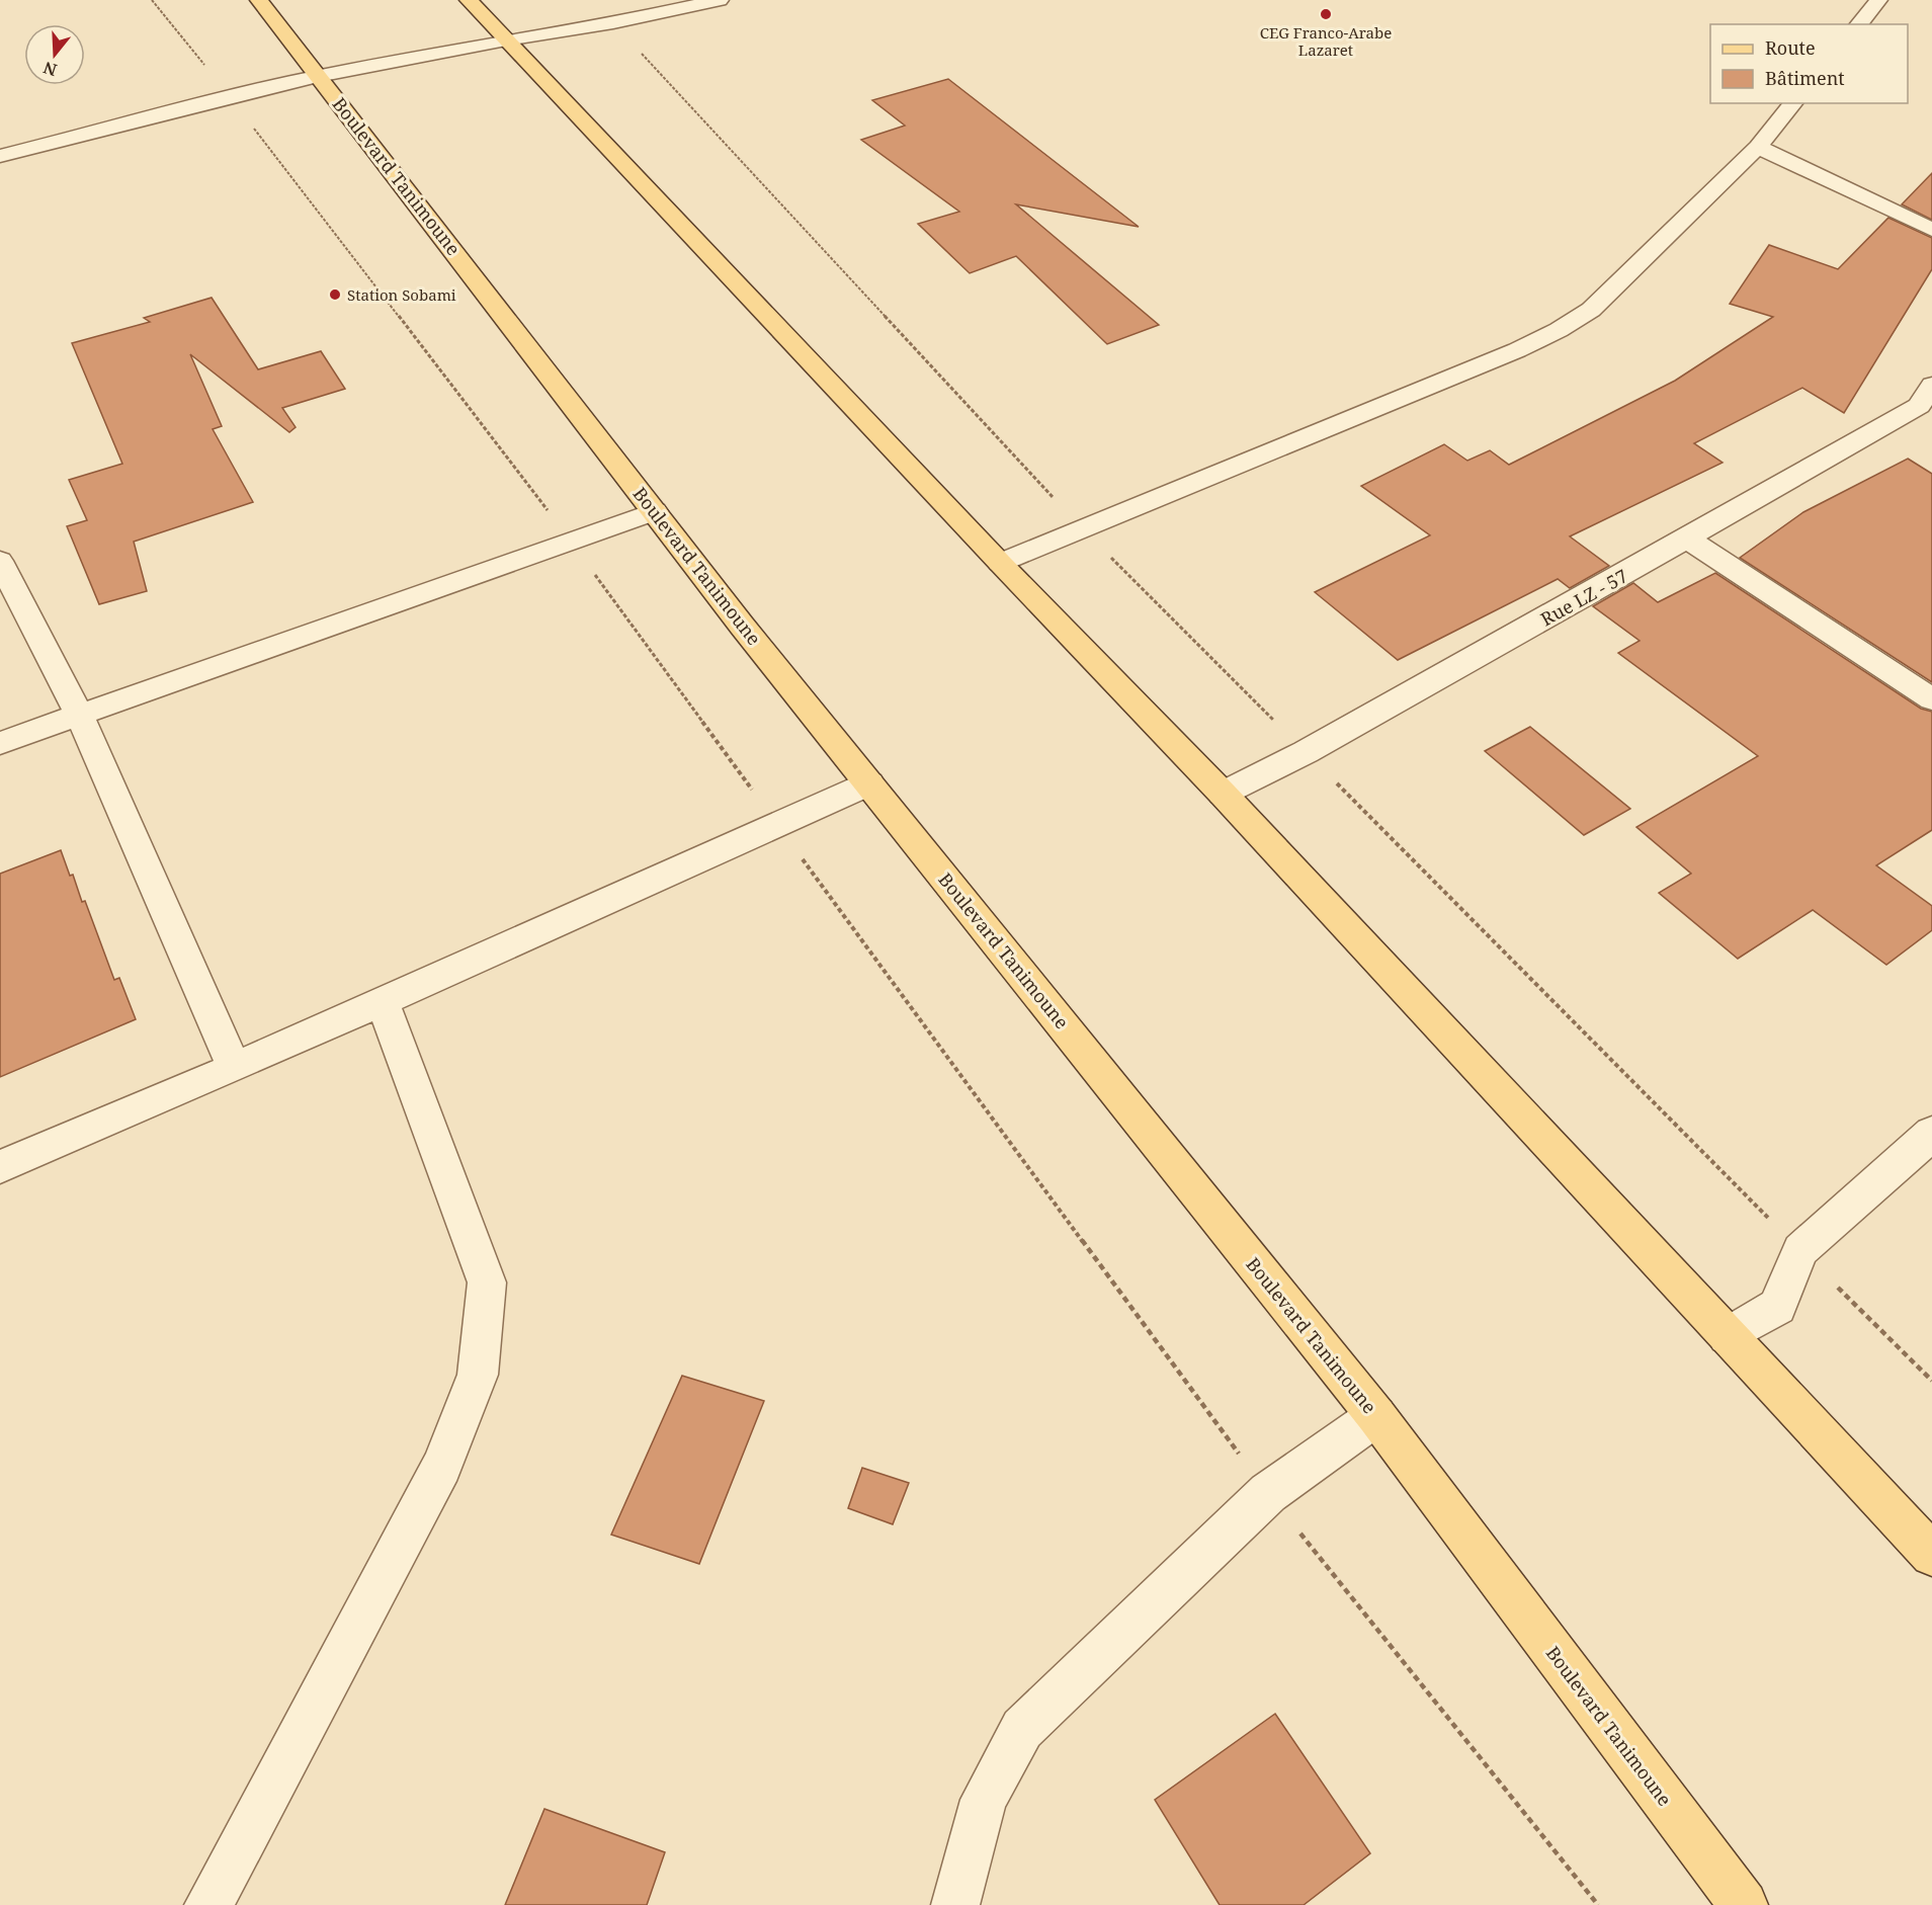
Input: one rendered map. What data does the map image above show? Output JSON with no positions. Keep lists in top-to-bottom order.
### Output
{
  "streets": {
    "main road": ["Boulevard Tanimoune"],
    "street": ["Rue LZ - 57"]
  },
  "places": ["CEG Franco-Arabe Lazaret", "Station Sobami"],
  "legend": ["Route", "Bâtiment"],
  "north": "bottom"
}
